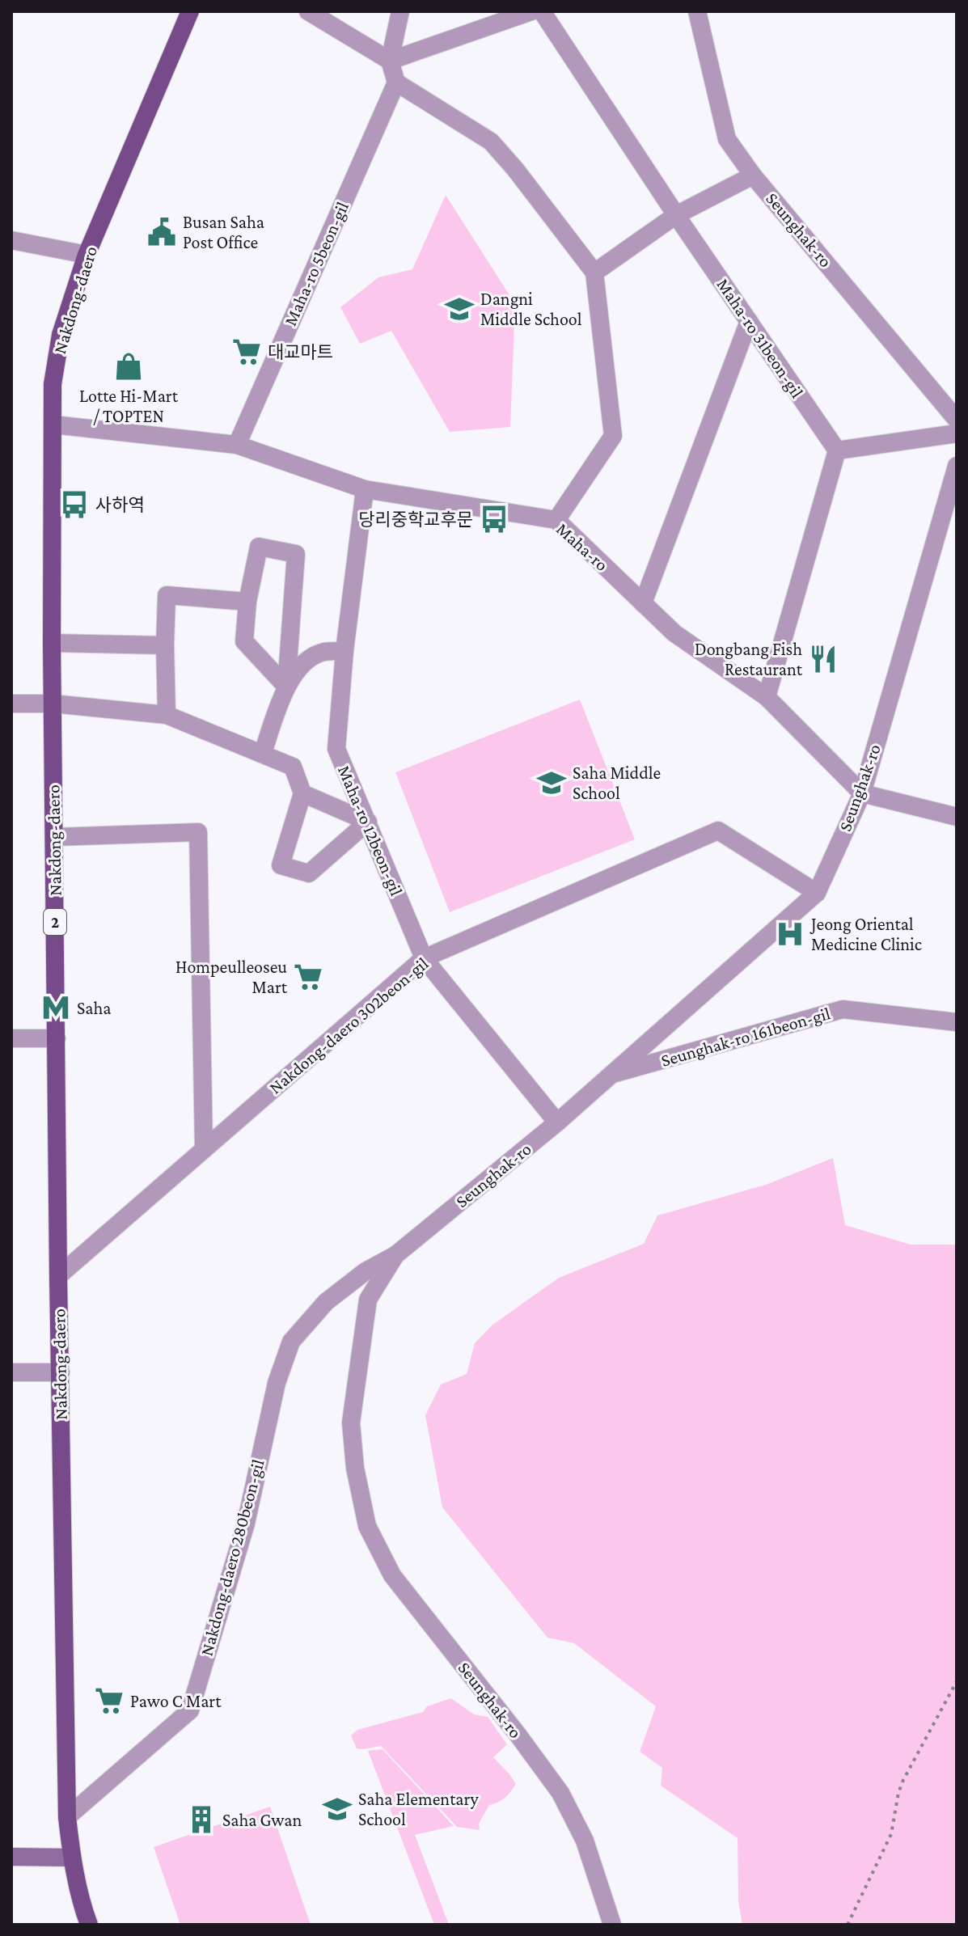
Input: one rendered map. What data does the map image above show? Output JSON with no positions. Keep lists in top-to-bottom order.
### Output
{
  "streets": {
    "main road": ["Nakdong-daero", "2"],
    "street": [
      "Seunghak-ro",
      "Maha-ro 5beon-gil",
      "Maha-ro 31beon-gil",
      "Maha-ro",
      "Maha-ro 12beon-gil",
      "Nakdong-daero 302beon-gil",
      "Seunghak-ro 161beon-gil",
      "Nakdong-daero 280beon-gil"
    ]
  },
  "crossings": [
    ["Seunghak-ro", "Maha-ro"],
    ["Seunghak-ro", "Maha-ro 12beon-gil"],
    ["Seunghak-ro", "Nakdong-daero 302beon-gil"],
    ["Seunghak-ro", "Seunghak-ro 161beon-gil"],
    ["Seunghak-ro", "Nakdong-daero 280beon-gil"],
    ["Maha-ro 5beon-gil", "Maha-ro"],
    ["Nakdong-daero", "Maha-ro"],
    ["Nakdong-daero", "Nakdong-daero 302beon-gil"],
    ["Nakdong-daero", "Nakdong-daero 280beon-gil"],
    ["Maha-ro", "Maha-ro 12beon-gil"],
    ["Maha-ro 12beon-gil", "Nakdong-daero 302beon-gil"]
  ],
  "places": {
    "public building": ["Busan Saha Post Office"],
    "school or university": ["Dangni Middle School", "Saha Middle School", "Saha Elementary School"],
    "supermarket": ["대교마트", "Hompeulleoseu Mart", "Pawo C Mart"],
    "shop": ["Lotte Hi-Mart / TOPTEN"],
    "bus stop": ["사하역", "당리중학교후문"],
    "restaurant": ["Dongbang Fish Restaurant"],
    "hospital": ["Jeong Oriental Medicine Clinic"],
    "metro station": ["Saha"],
    "building": ["Saha Gwan"]
  }
}
